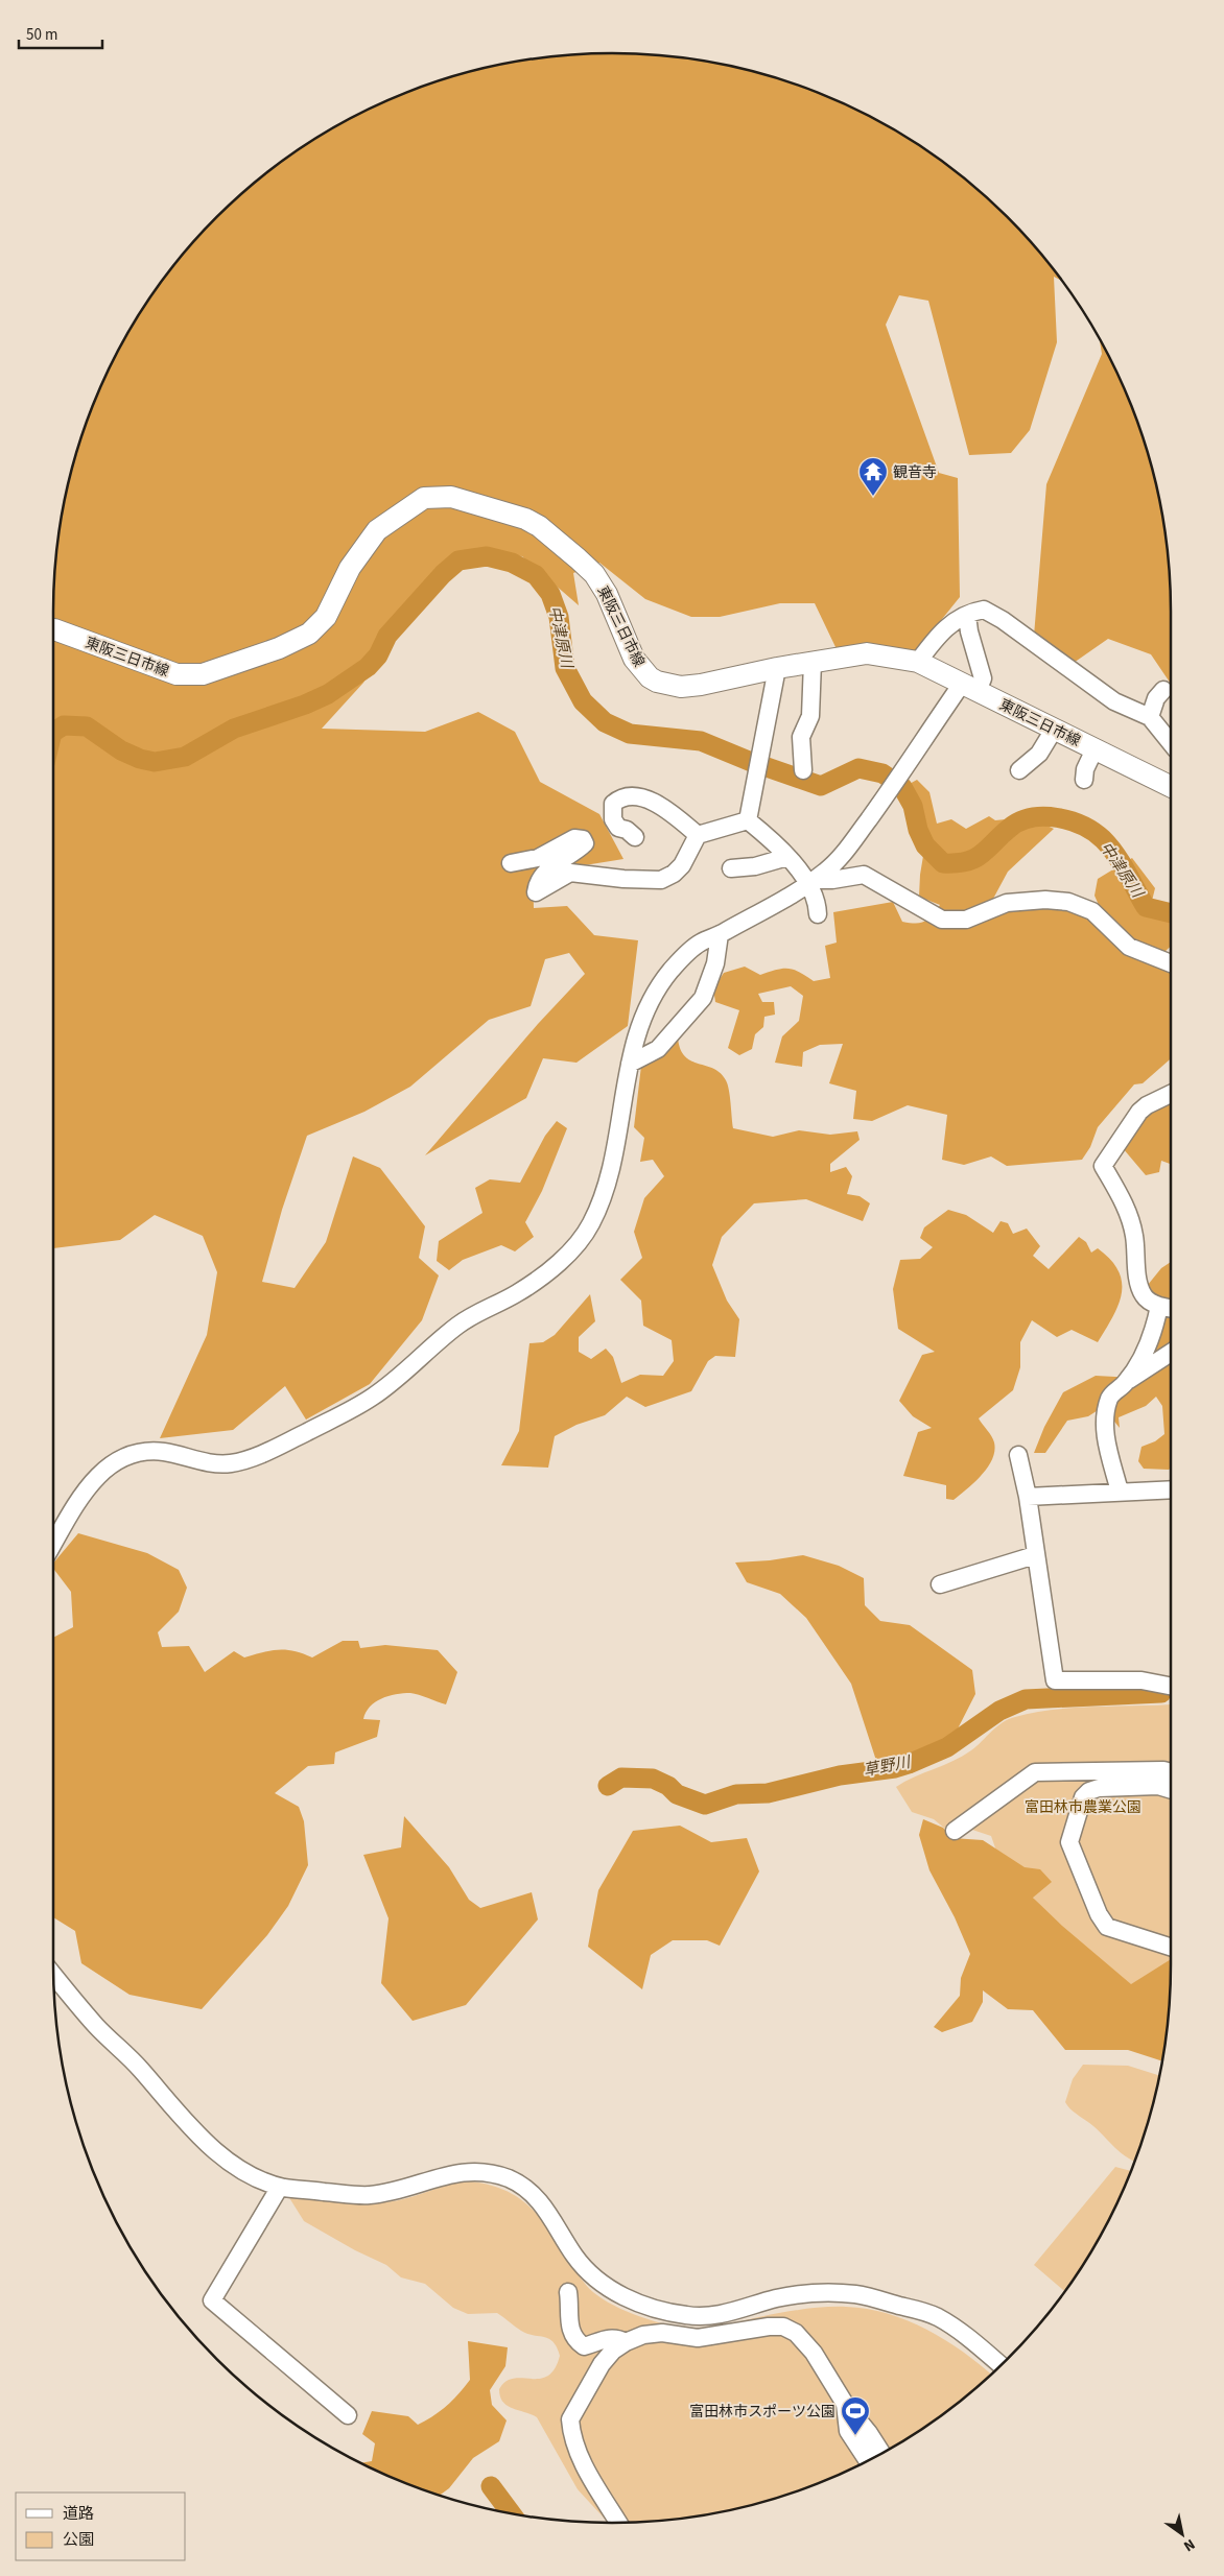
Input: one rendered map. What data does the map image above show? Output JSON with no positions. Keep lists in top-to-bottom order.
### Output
{
  "streets": {
    "main road": ["東阪三日市線"]
  },
  "water": ["中津原川", "草野川"],
  "parks": ["富田林市農業公園"],
  "places": {
    "temple": ["観音寺"],
    "sports": ["富田林市スポーツ公園"]
  },
  "legend": ["道路", "公園"],
  "scale_bar": "50 m",
  "north": "bottom right"
}
